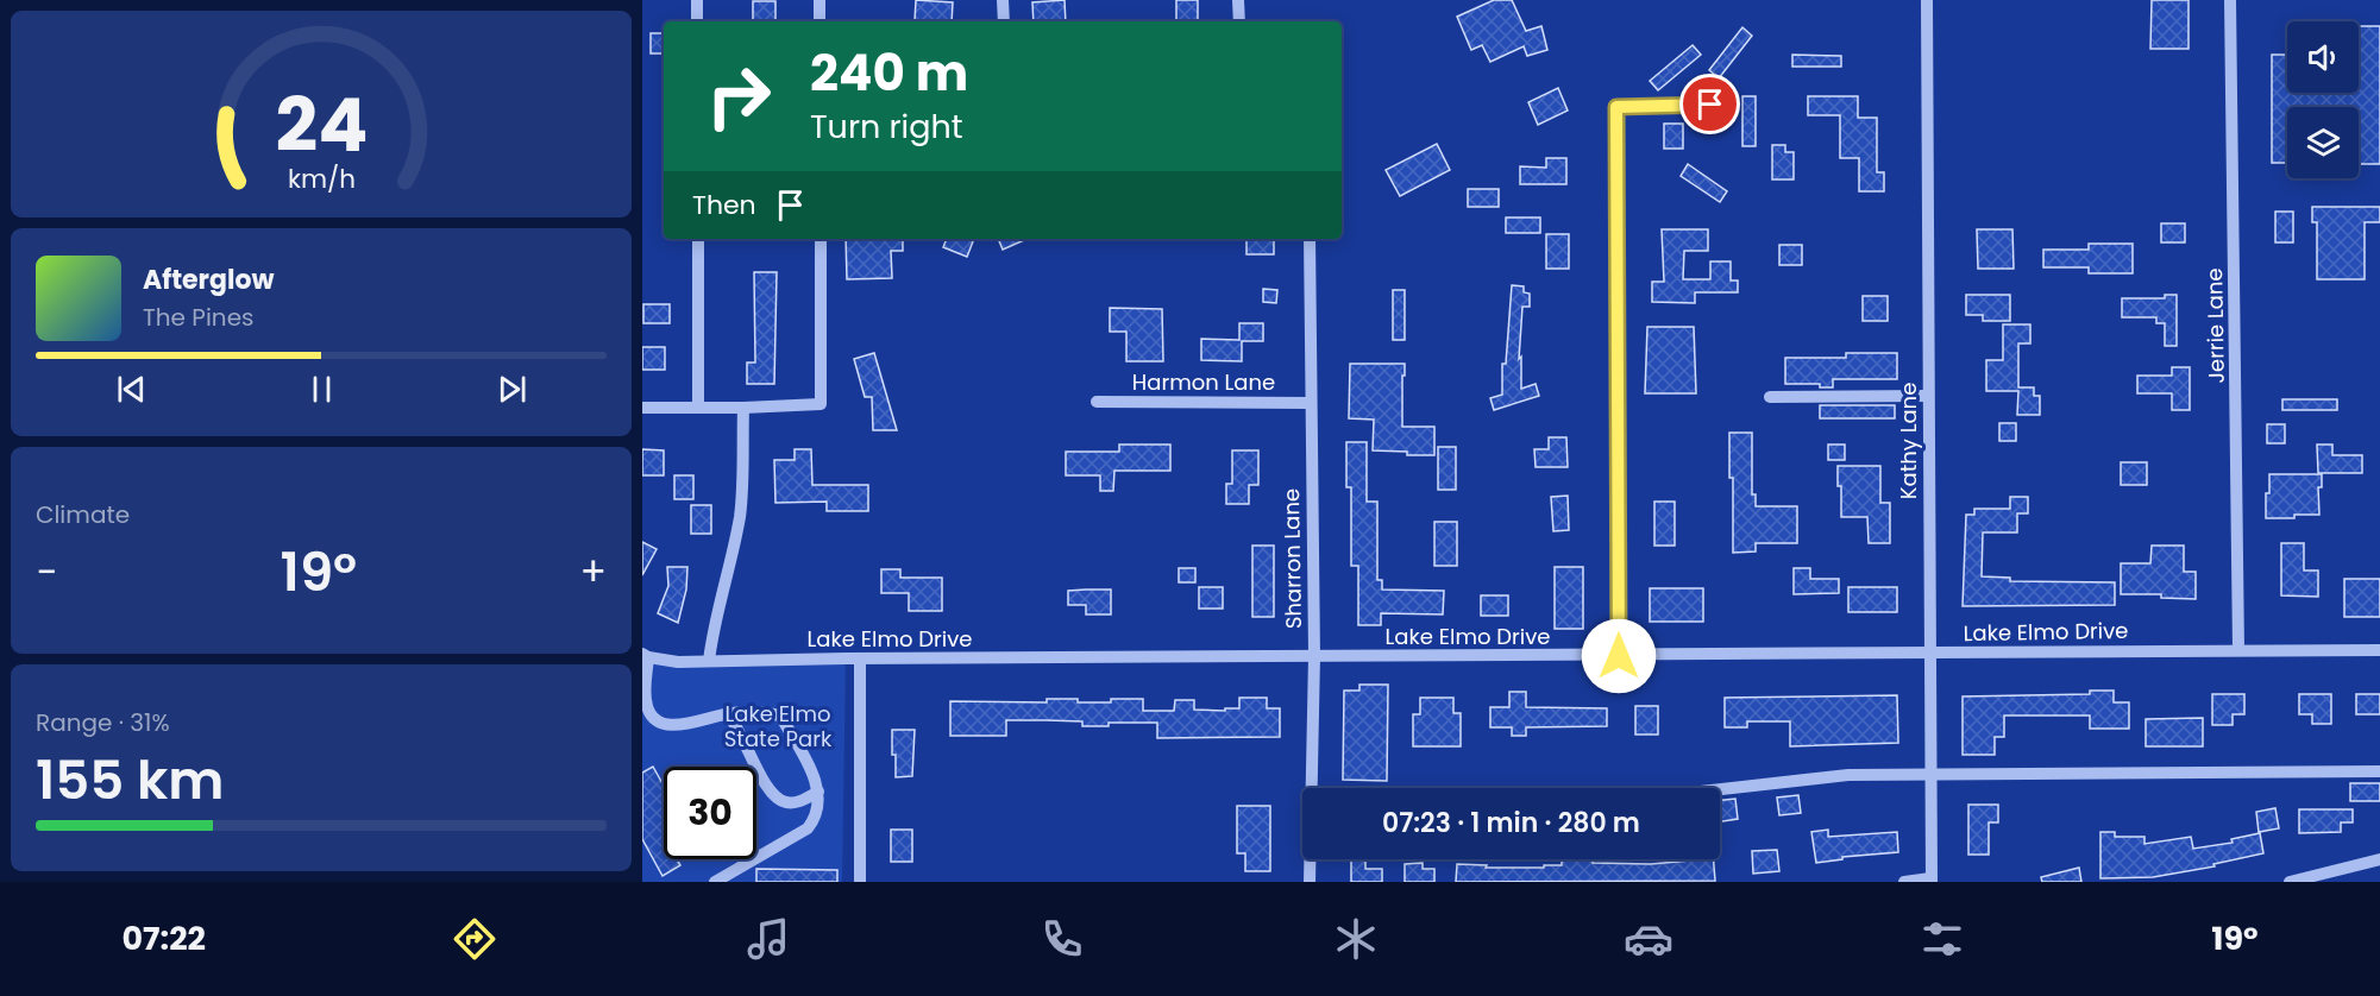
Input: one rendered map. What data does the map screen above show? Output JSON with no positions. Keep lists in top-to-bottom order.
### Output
{
  "streets": {
    "street": [
      "Jerrie Lane",
      "Harmon Lane",
      "Kathy Lane",
      "Sharron Lane",
      "Lake Elmo Drive"
    ]
  },
  "crossings": [
    ["Jerrie Lane", "Lake Elmo Drive"],
    ["Harmon Lane", "Sharron Lane"],
    ["Kathy Lane", "Lake Elmo Drive"],
    ["Sharron Lane", "Lake Elmo Drive"]
  ],
  "parks": ["Lake Elmo State Park"],
  "page": {
    "turn": ["240 m", "Turn right"],
    "then": "Then",
    "song": ["Afterglow", "The Pines"],
    "tile": [
      "Climate",
      ["Range · 31%", "155 km"]
    ],
    "heat": ["−", "19°", "+"],
    "limit": "30",
    "trip": "07:23 · 1 min · 280 m",
    "tabs": ["07:22", "19°"],
    "gauge": ["24", "km/h"]
  }
}
